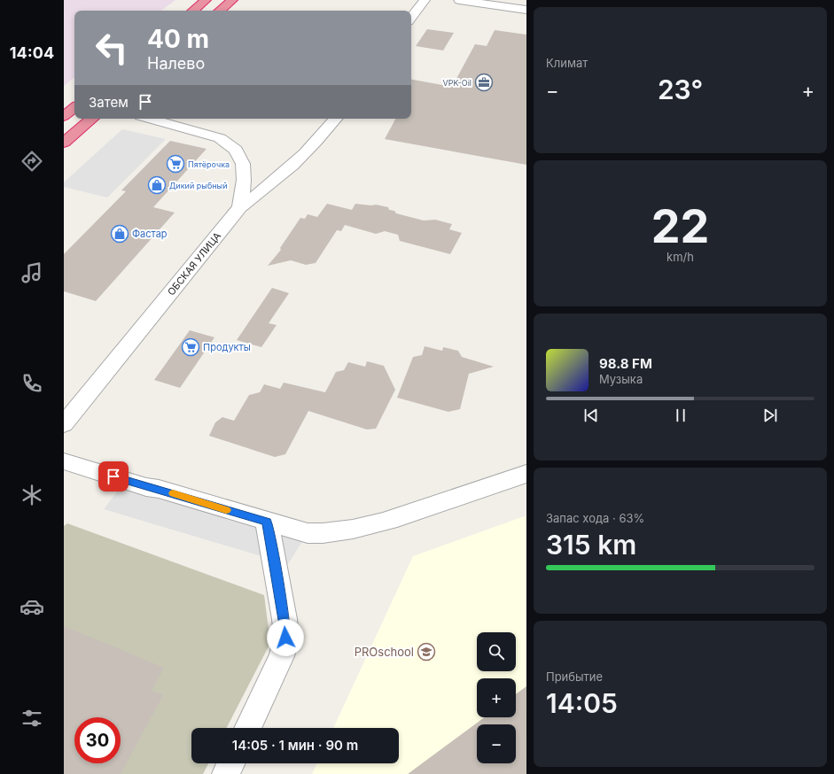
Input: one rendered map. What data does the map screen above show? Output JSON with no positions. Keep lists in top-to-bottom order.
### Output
{
  "streets": {
    "street": ["ОБСКАЯ УЛИЦА"]
  },
  "places": {
    "office": ["VPK-Oil"],
    "supermarket": ["Пятёрочка", "Продукты"],
    "shop": ["Дикий рыбный", "Фастар"],
    "school or university": ["PROschool"]
  },
  "page": {
    "tabs": "14:04",
    "tile": [
      "Климат",
      ["22", "km/h"],
      ["Запас хода · 63%", "315 km"],
      ["Прибытие", "14:05"]
    ],
    "turn": ["40 m", "Налево"],
    "heat": ["−", "23°", "+"],
    "then": "Затем",
    "song": ["98.8 FM", "Музыка"],
    "map_buttons": ["+", "−"],
    "limit": "30",
    "trip": "14:05 · 1 мин · 90 m"
  }
}
